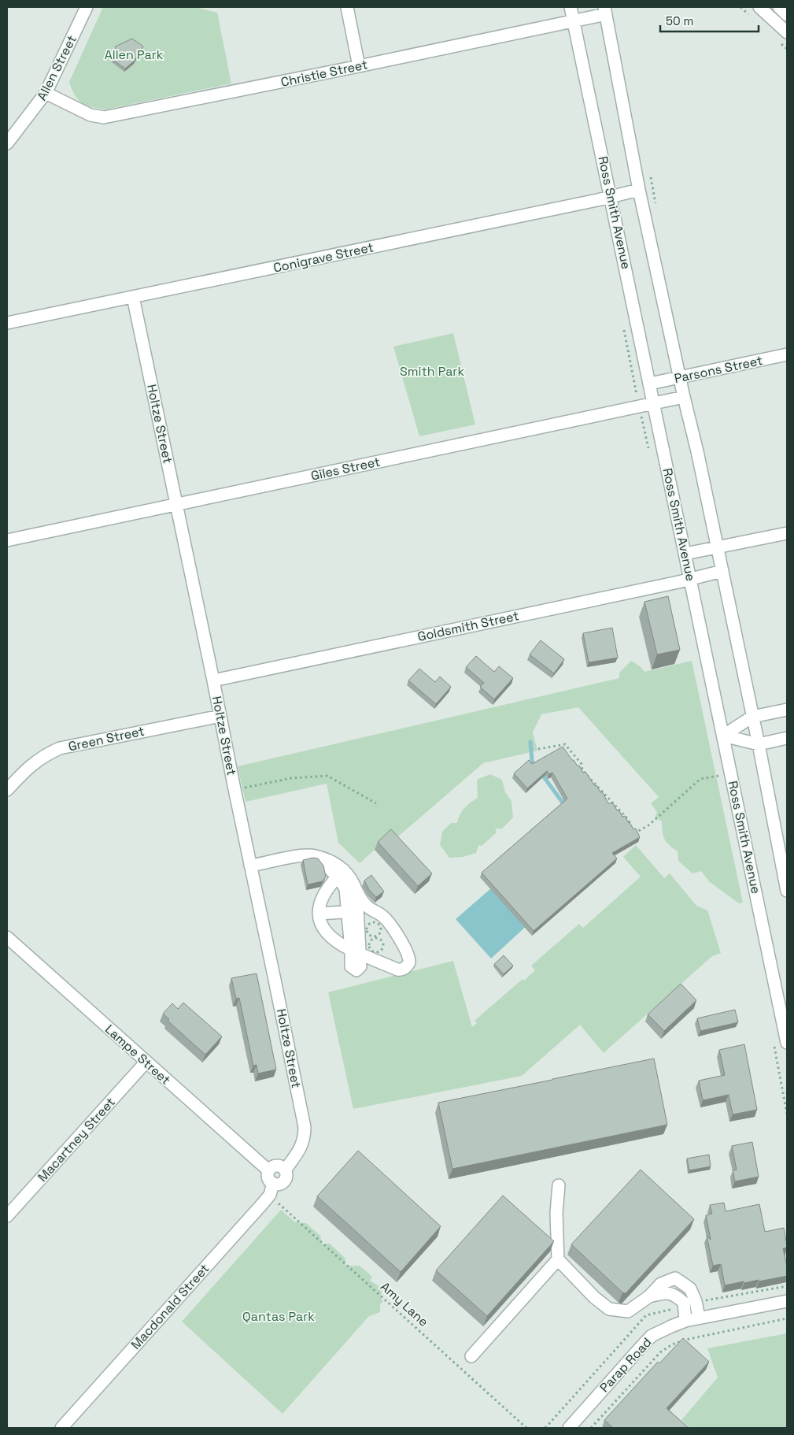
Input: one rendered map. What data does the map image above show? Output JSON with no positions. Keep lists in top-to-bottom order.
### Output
{
  "streets": {
    "street": [
      "Allen Street",
      "Christie Street",
      "Ross Smith Avenue",
      "Conigrave Street",
      "Parsons Street",
      "Holtze Street",
      "Giles Street",
      "Goldsmith Street",
      "Green Street",
      "Lampe Street",
      "Macartney Street",
      "Macdonald Street",
      "Parap Road"
    ],
    "path": ["Amy Lane"]
  },
  "crossings": [
    ["Allen Street", "Christie Street"],
    ["Christie Street", "Ross Smith Avenue"],
    ["Ross Smith Avenue", "Conigrave Street"],
    ["Ross Smith Avenue", "Parsons Street"],
    ["Ross Smith Avenue", "Giles Street"],
    ["Ross Smith Avenue", "Goldsmith Street"],
    ["Conigrave Street", "Holtze Street"],
    ["Holtze Street", "Giles Street"],
    ["Holtze Street", "Goldsmith Street"],
    ["Holtze Street", "Green Street"],
    ["Holtze Street", "Amy Lane"],
    ["Holtze Street", "Macdonald Street"],
    ["Lampe Street", "Macartney Street"],
    ["Amy Lane", "Macdonald Street"]
  ],
  "parks": ["Allen Park", "Smith Park", "Qantas Park"],
  "scale_bar": "50 m"
}
